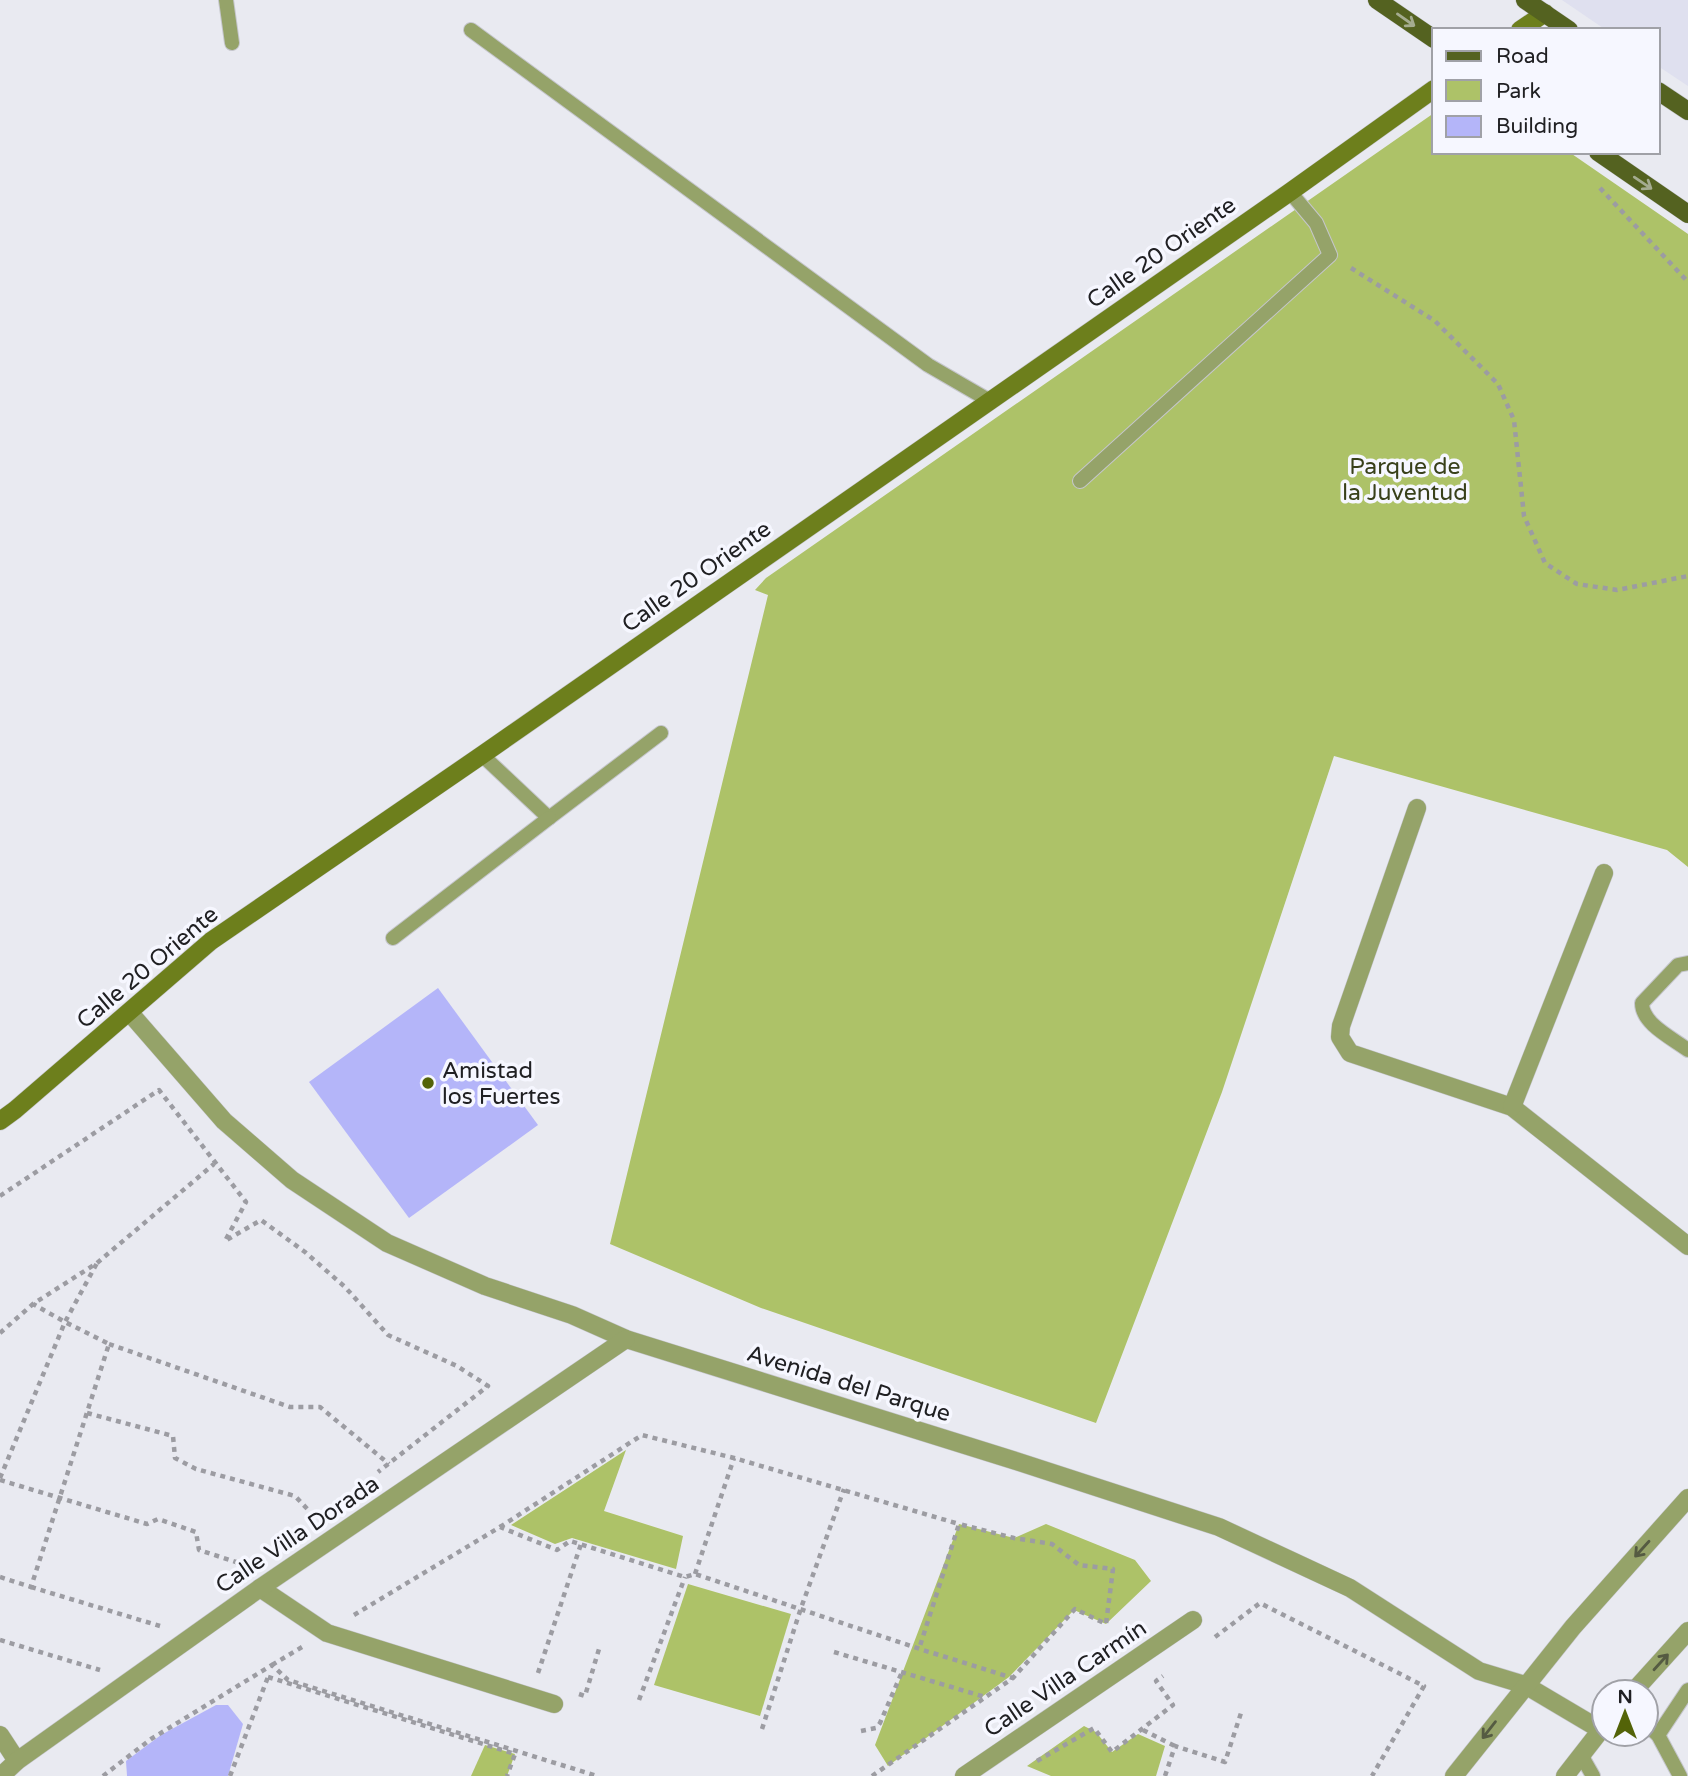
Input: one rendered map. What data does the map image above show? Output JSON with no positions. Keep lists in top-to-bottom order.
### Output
{
  "streets": {
    "main road": ["Calle 20 Oriente"],
    "street": ["Avenida del Parque", "Calle Villa Dorada", "Calle Villa Carmín"]
  },
  "crossings": [
    ["Calle 20 Oriente", "Avenida del Parque"],
    ["Avenida del Parque", "Calle Villa Dorada"]
  ],
  "parks": ["Parque de la Juventud"],
  "places": ["Amistad los Fuertes"],
  "legend": ["Road", "Park", "Building"],
  "north": "top"
}
